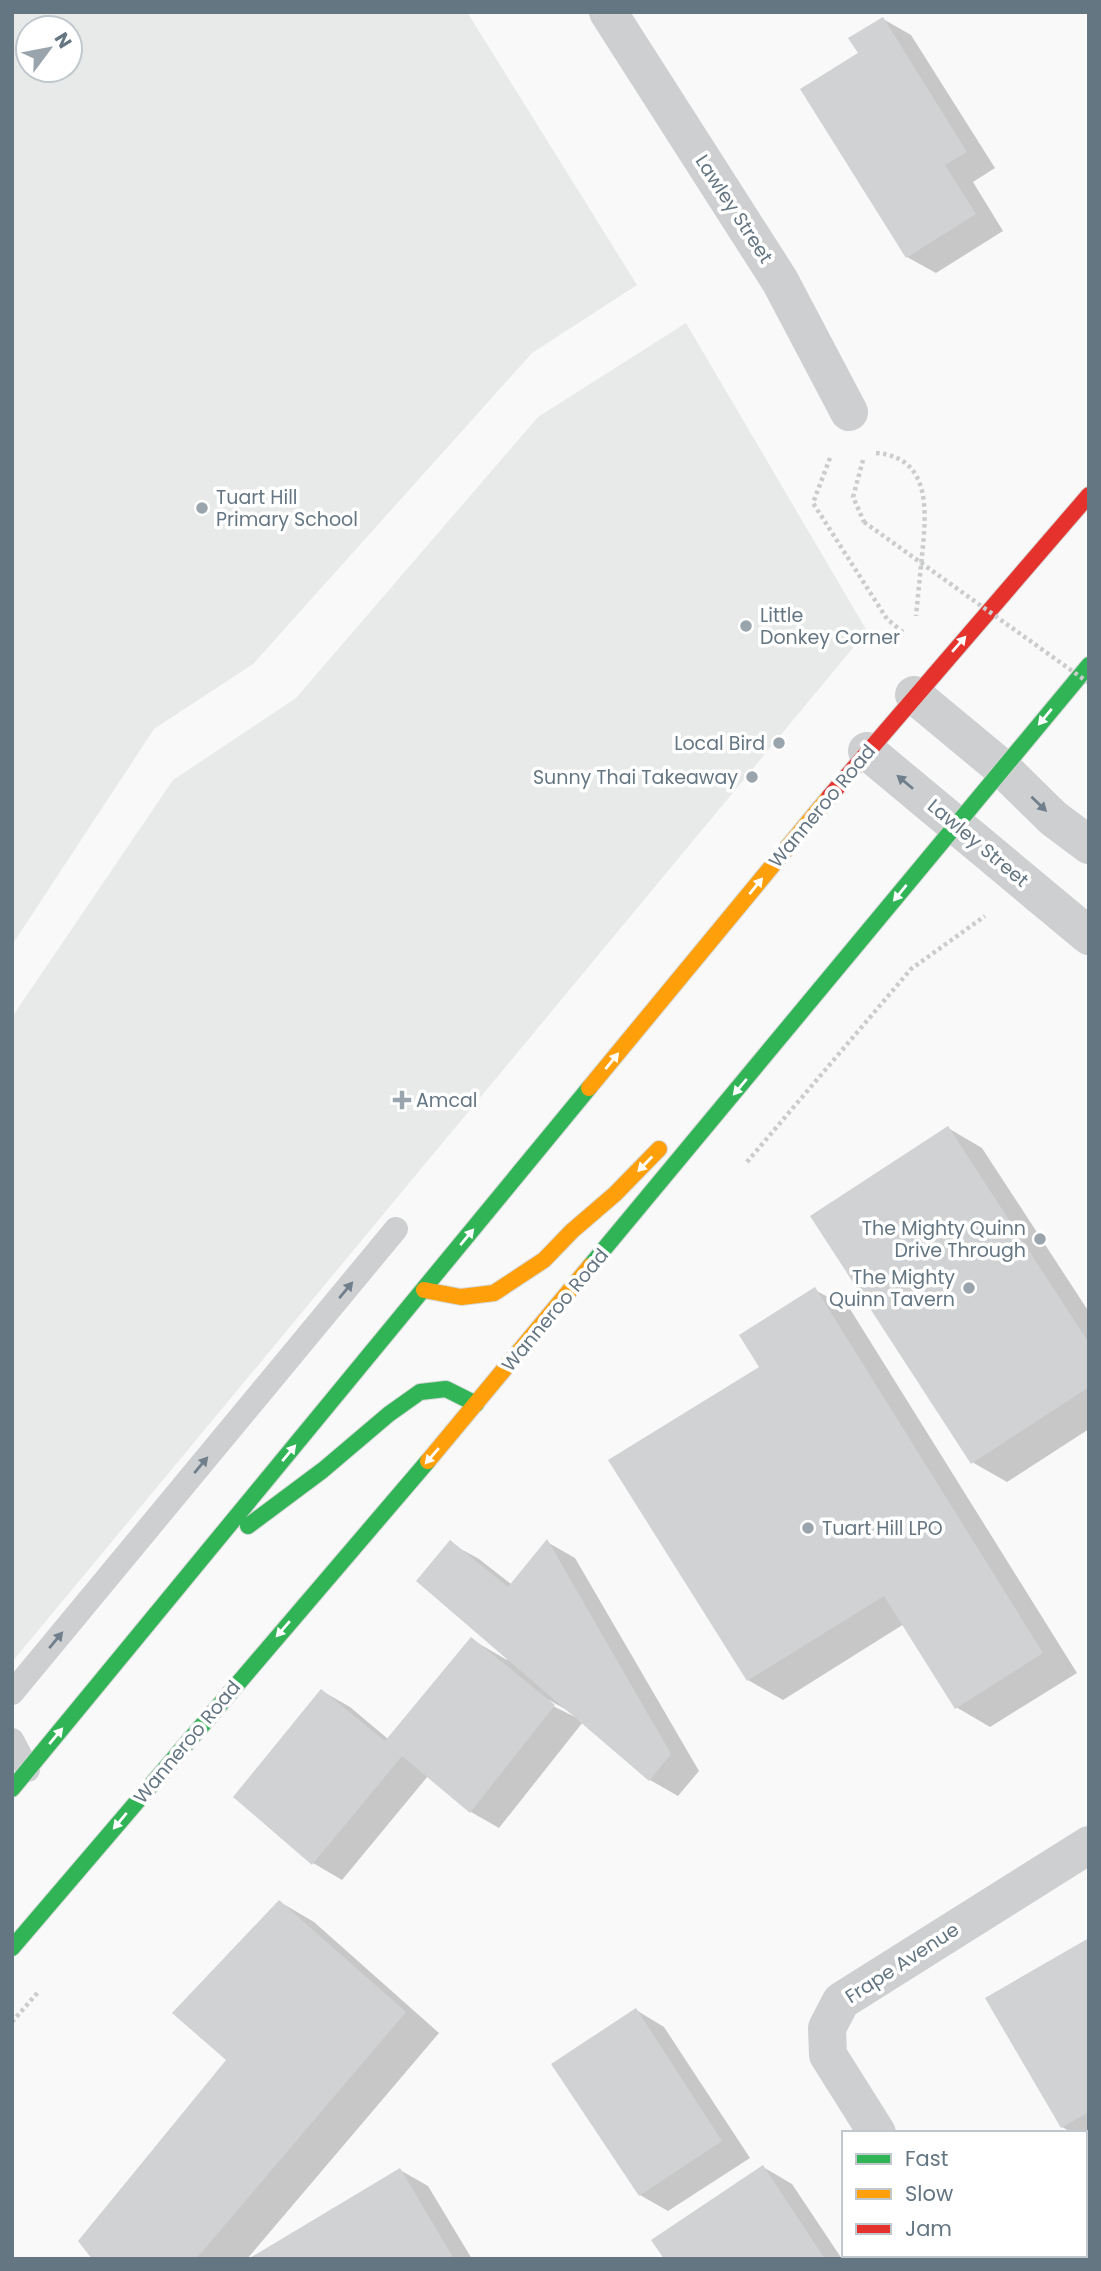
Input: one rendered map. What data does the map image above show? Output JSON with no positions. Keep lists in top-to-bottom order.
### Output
{
  "streets": {
    "highway": ["Wanneroo Road"],
    "street": ["Lawley Street", "Frape Avenue"]
  },
  "crossings": [
    ["Lawley Street", "Wanneroo Road"]
  ],
  "places": {
    "other": [
      "Tuart Hill Primary School",
      "Little Donkey Corner",
      "Local Bird",
      "Sunny Thai Takeaway",
      "The Mighty Quinn Drive Through",
      "The Mighty Quinn Tavern",
      "Tuart Hill LPO"
    ],
    "health": ["Amcal"]
  },
  "legend": ["Fast", "Slow", "Jam"],
  "north": "top right"
}
